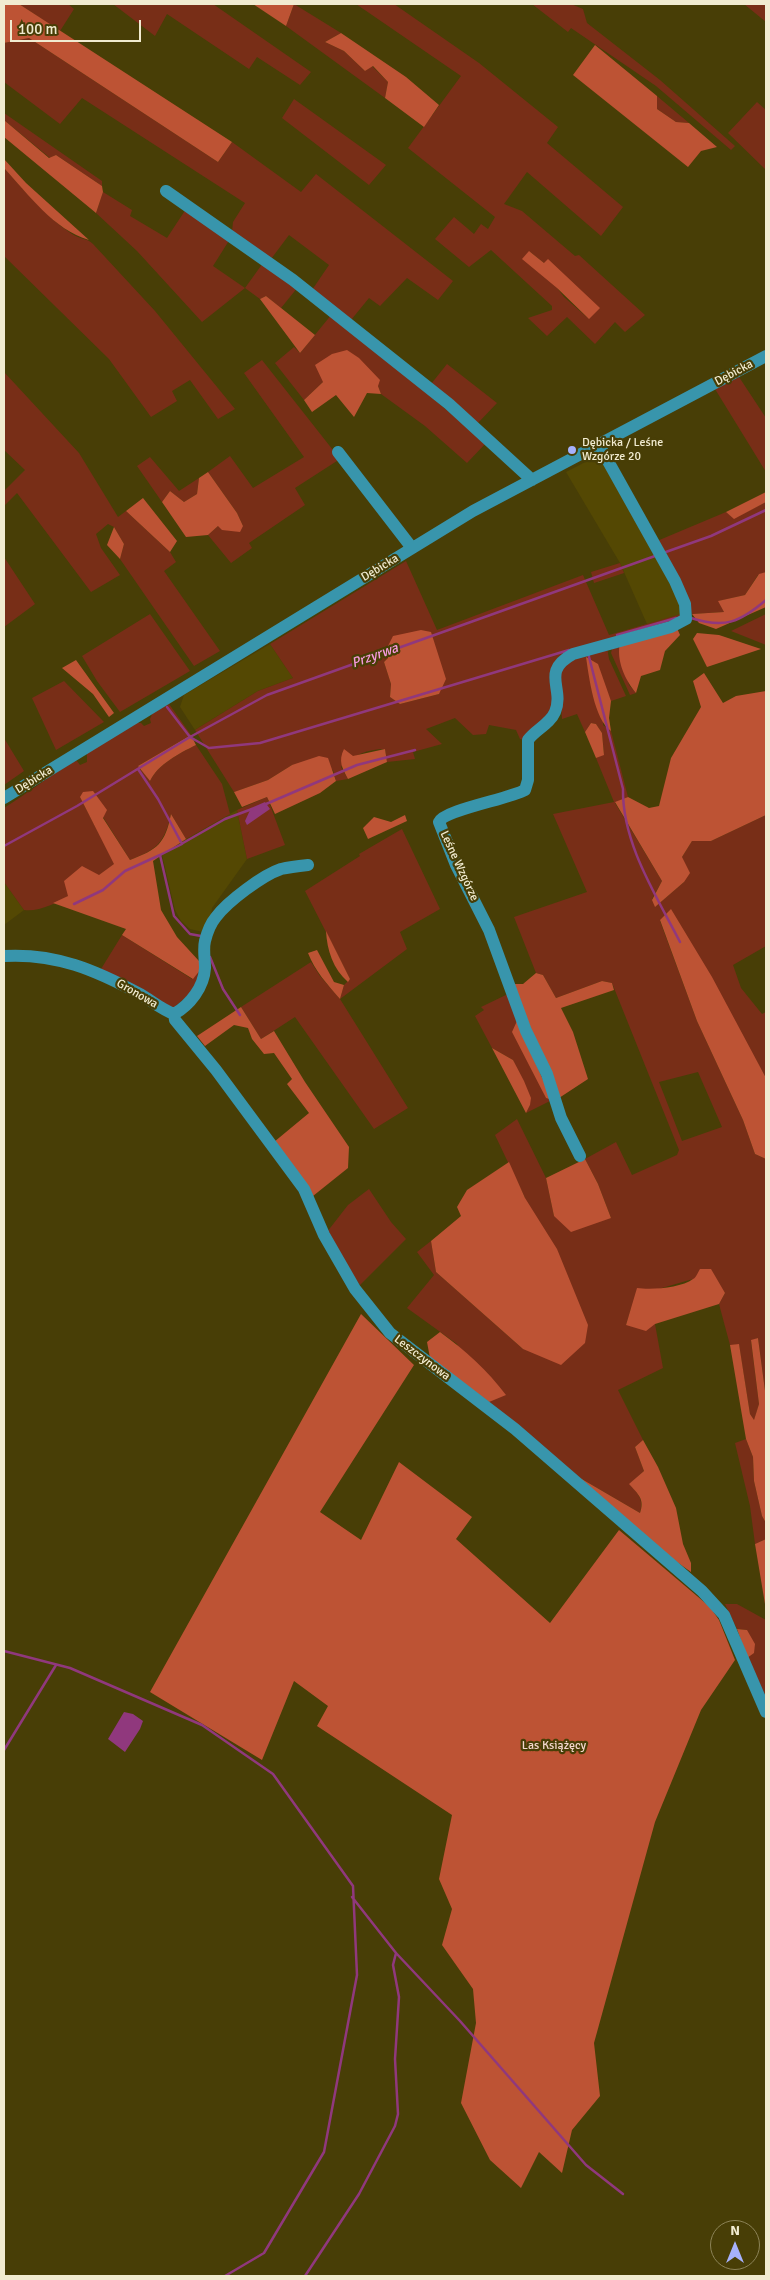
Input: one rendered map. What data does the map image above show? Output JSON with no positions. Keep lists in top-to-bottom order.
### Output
{
  "streets": {
    "street": [
      "Dębicka",
      "Leśne Wzgórze",
      "Gronowa",
      "Leszczynowa"
    ]
  },
  "crossings": [
    ["Dębicka", "Leśne Wzgórze"],
    ["Gronowa", "Leszczynowa"]
  ],
  "water": ["Przyrwa"],
  "parks": ["Las Książęcy"],
  "places": ["Dębicka / Leśne Wzgórze 20"],
  "scale_bar": "100 m",
  "north": "top"
}
